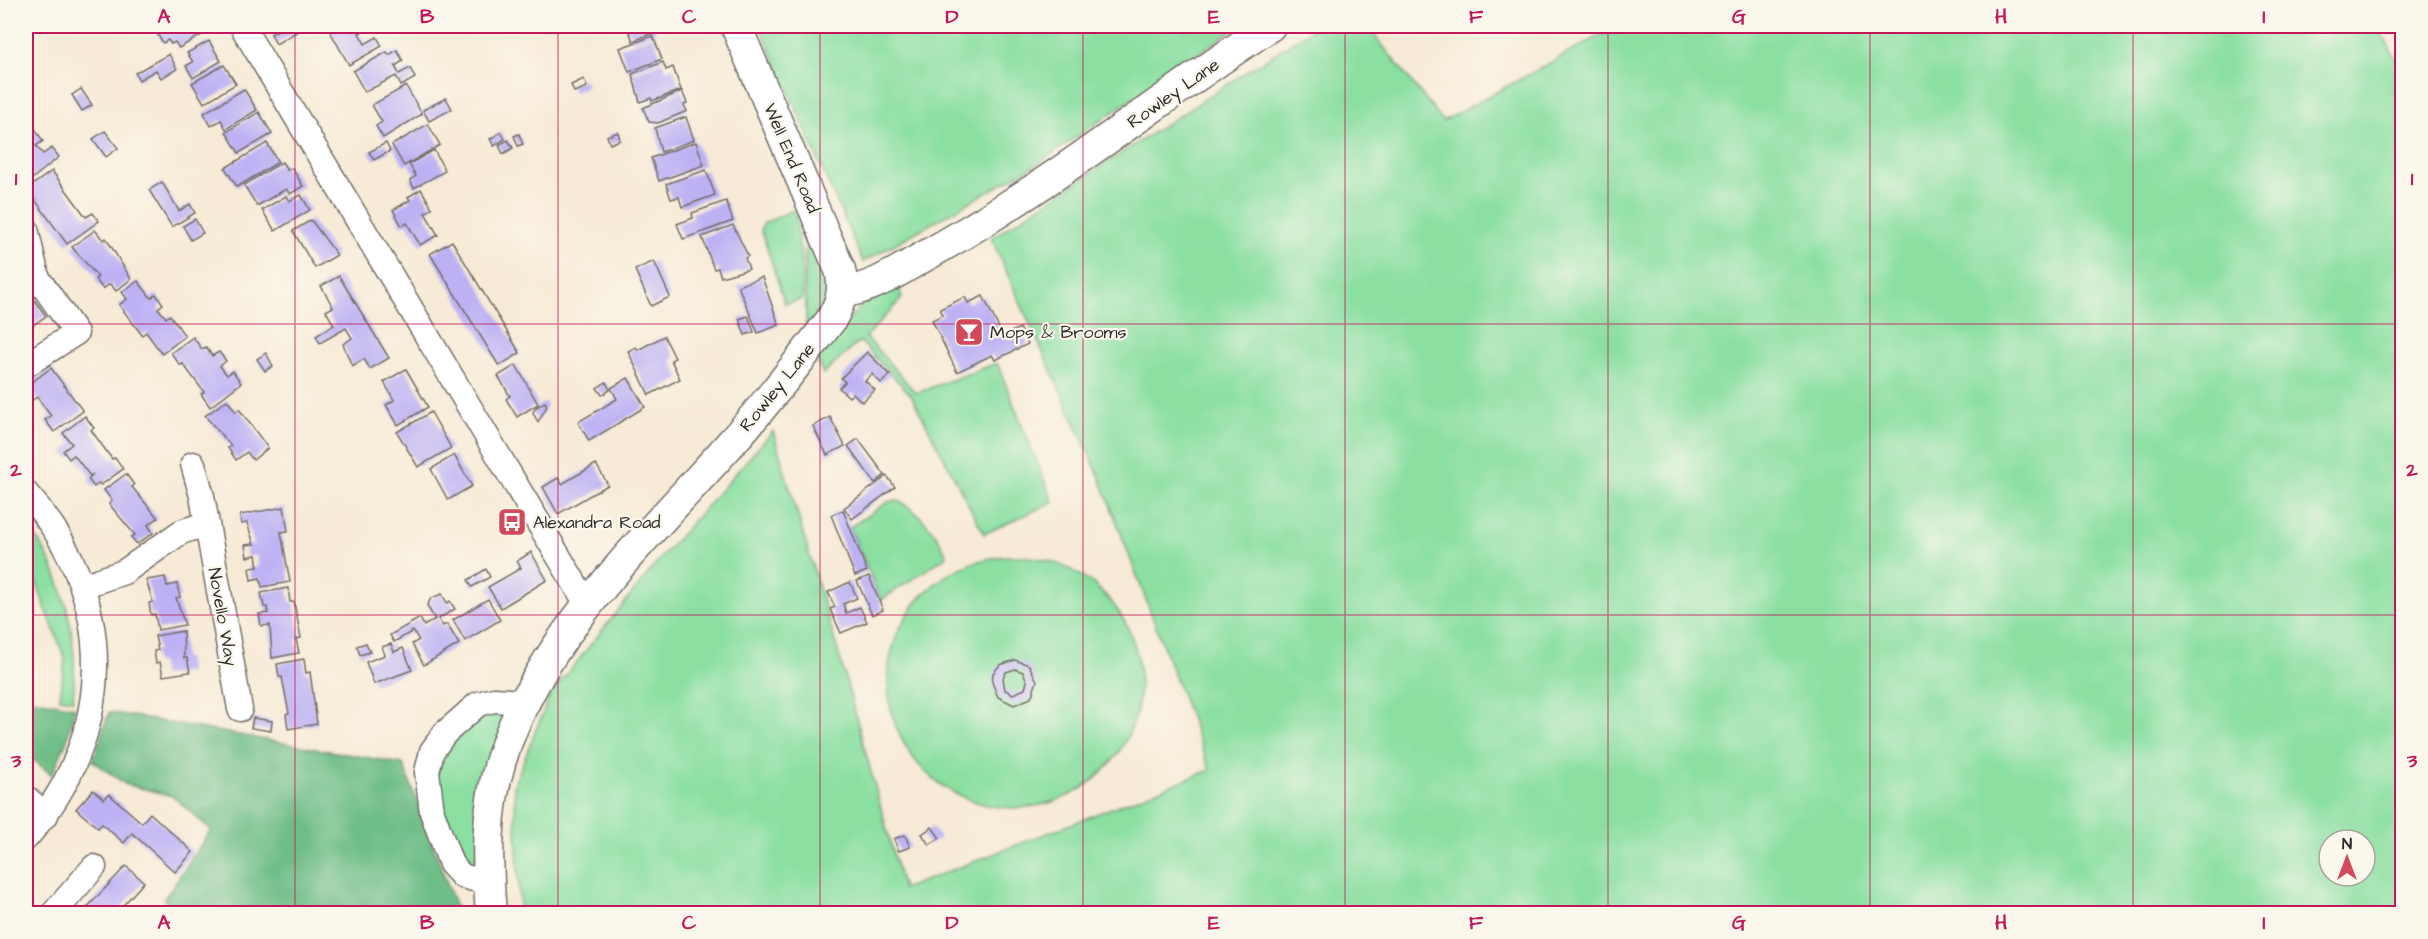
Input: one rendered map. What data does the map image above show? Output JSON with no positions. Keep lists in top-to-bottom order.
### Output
{
  "streets": {
    "street": ["Rowley Lane", "Well End Road", "Novello Way"]
  },
  "crossings": [
    ["Rowley Lane", "Well End Road"]
  ],
  "places": {
    "bar": ["Mops & Brooms"],
    "bus stop": ["Alexandra Road"]
  },
  "north": "top",
  "grid": {
    "columns": [
      "A",
      "B",
      "C",
      "D",
      "E",
      "F",
      "G",
      "H",
      "I"
    ],
    "rows": ["1", "2", "3"]
  }
}
